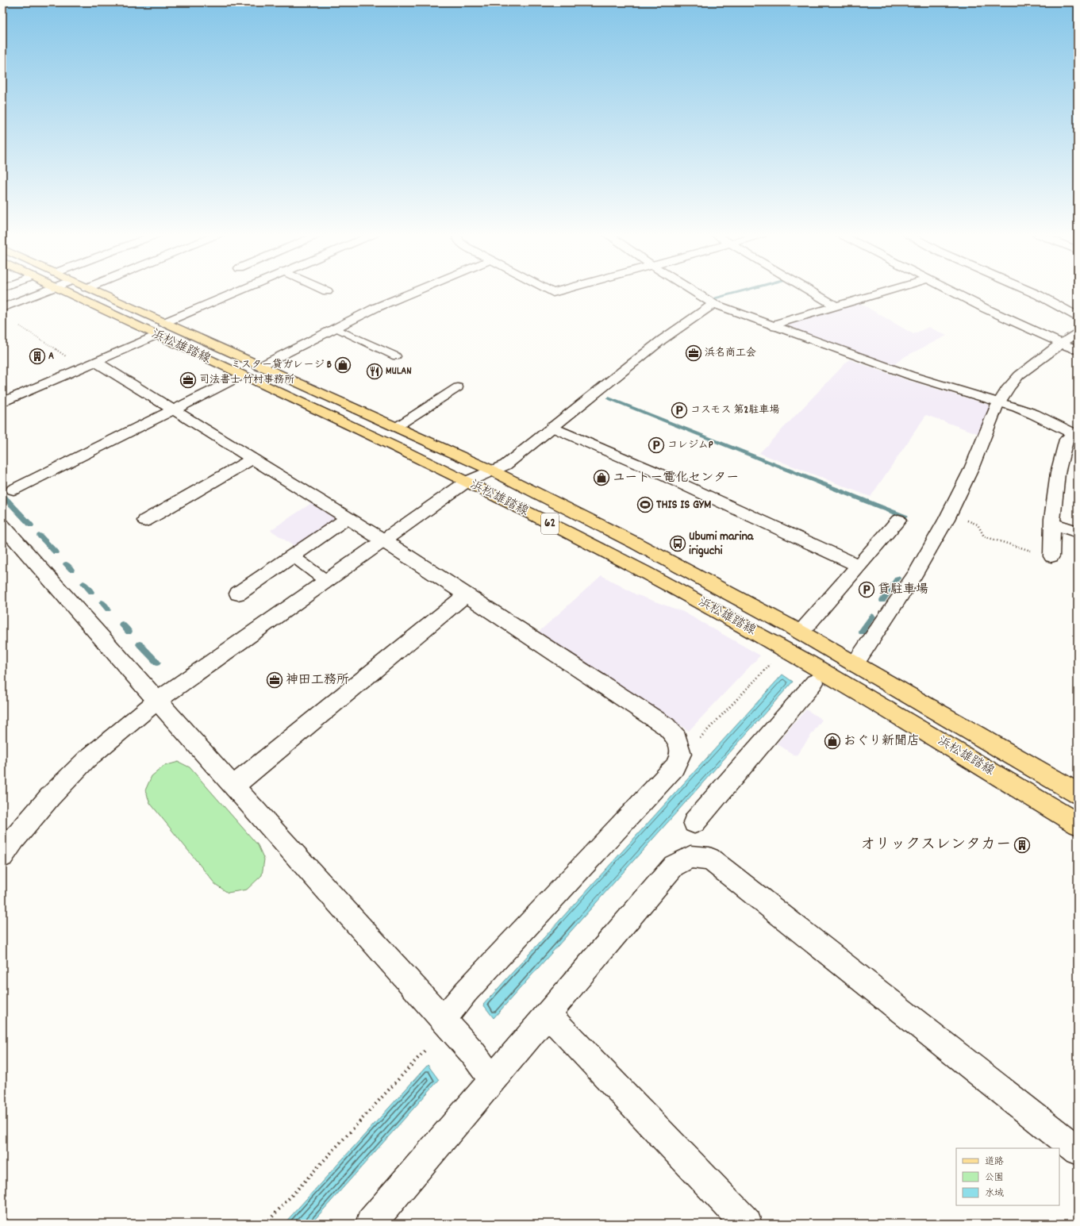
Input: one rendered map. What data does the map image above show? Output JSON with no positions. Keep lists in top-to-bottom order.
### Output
{
  "streets": {
    "main road": ["浜松雄踏線", "62"]
  },
  "places": {
    "office": ["浜名商工会", "司法書士 竹村事務所", "神田工務所"],
    "building": ["A", "オリックスレンタカー"],
    "shop": ["ミスター貸ガレージ B", "ユートー電化センター", "おぐり新聞店"],
    "restaurant": ["MULAN"],
    "parking": ["コスモス 第2駐車場", "コレジムP", "貸駐車場"],
    "sports": ["THIS IS GYM"],
    "bus stop": ["Ubumi marina iriguchi"]
  },
  "legend": ["道路", "公園", "水域"]
}
